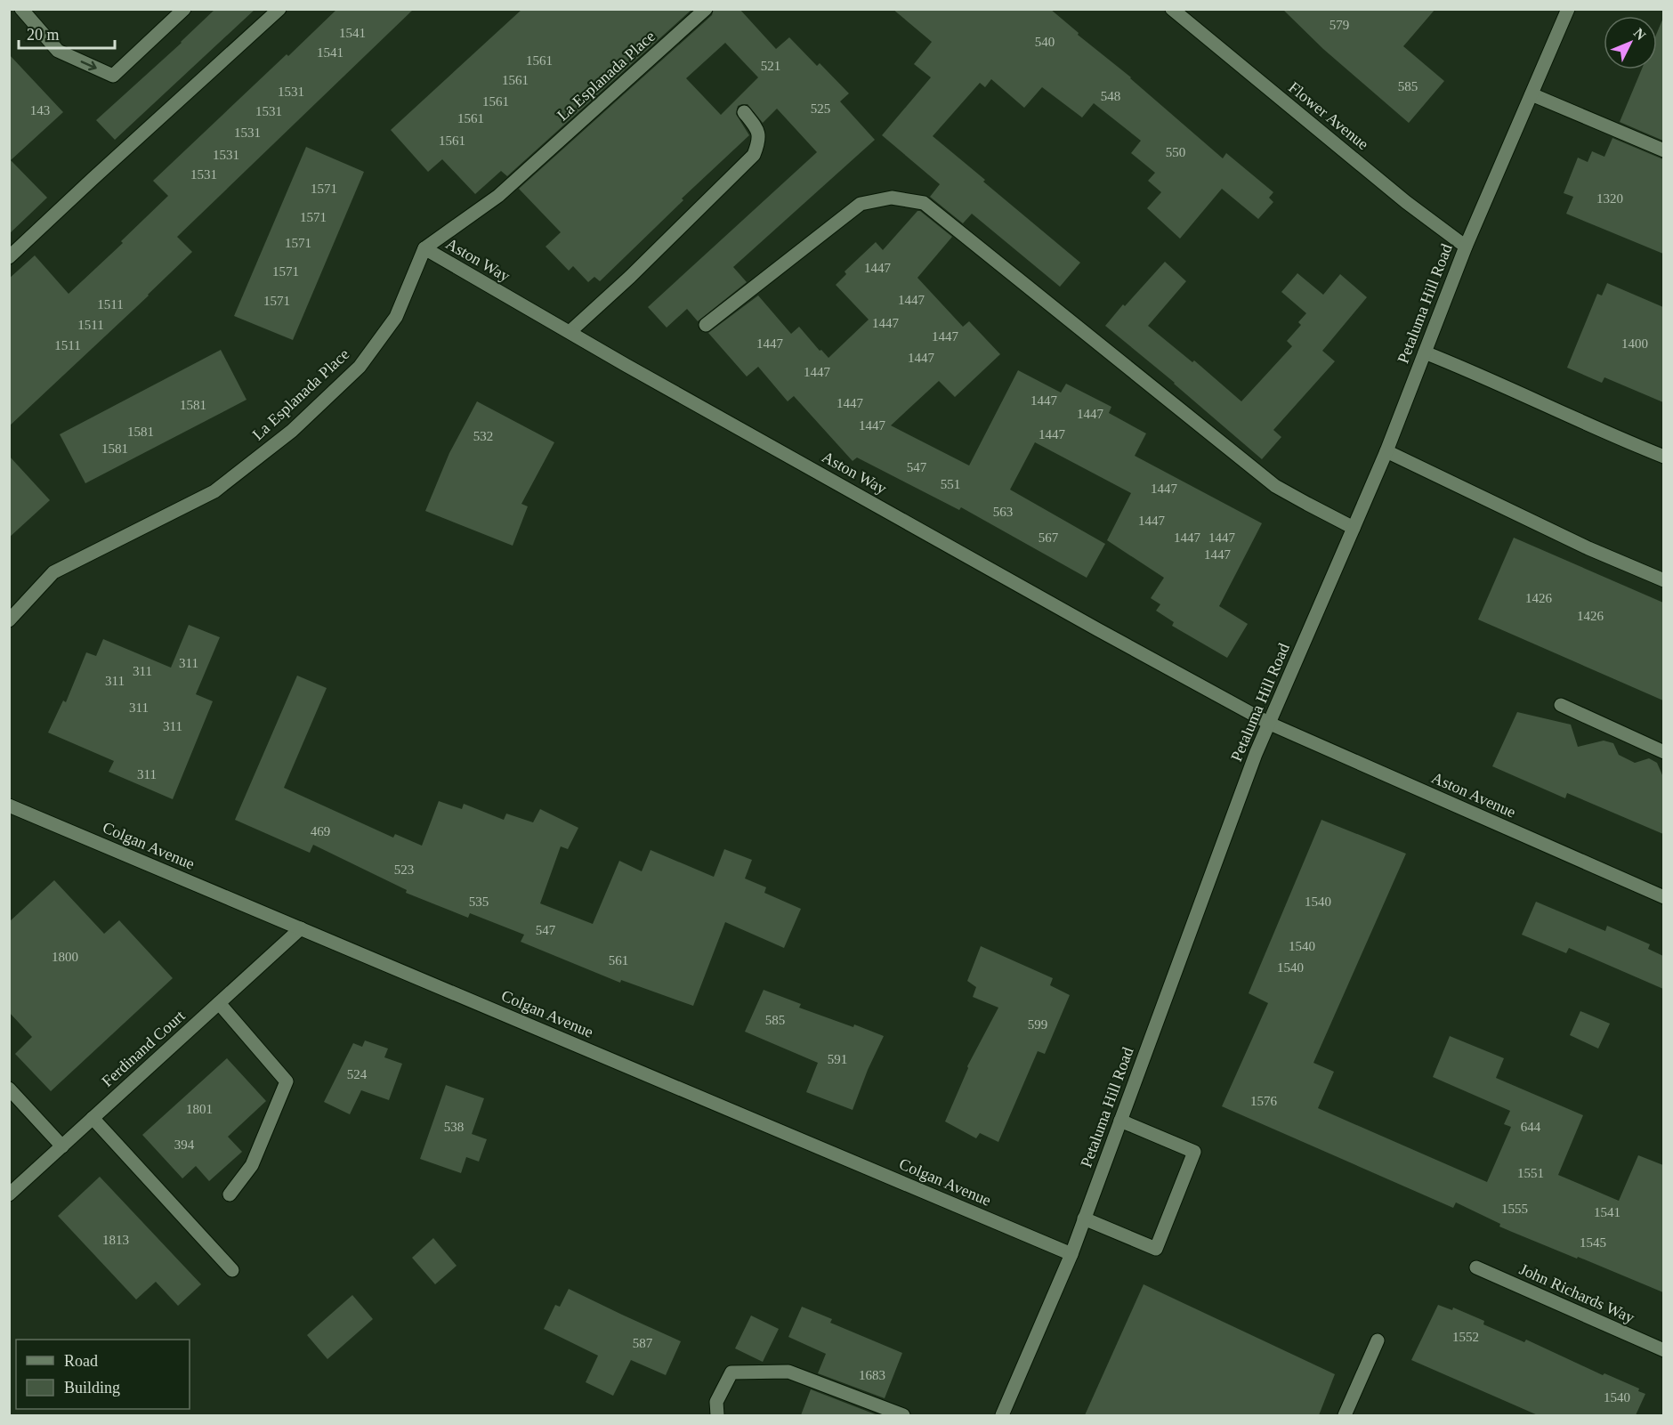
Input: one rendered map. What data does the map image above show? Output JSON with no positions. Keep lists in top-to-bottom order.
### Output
{
  "streets": {
    "street": [
      "La Esplanada Place",
      "Flower Avenue",
      "Aston Way",
      "Petaluma Hill Road",
      "Aston Avenue",
      "Colgan Avenue",
      "Ferdinand Court",
      "John Richards Way"
    ]
  },
  "crossings": [
    ["La Esplanada Place", "Aston Way"],
    ["Flower Avenue", "Petaluma Hill Road"],
    ["Aston Way", "Petaluma Hill Road"],
    ["Aston Way", "Aston Avenue"],
    ["Petaluma Hill Road", "Aston Avenue"],
    ["Petaluma Hill Road", "Colgan Avenue"],
    ["Colgan Avenue", "Ferdinand Court"]
  ],
  "house_numbers": [
    "579",
    "1541",
    "540",
    "1541",
    "1561",
    "521",
    "1561",
    "585",
    "1531",
    "548",
    "1561",
    "525",
    "143",
    "1531",
    "1561",
    "1531",
    "1561",
    "550",
    "1531",
    "1531",
    "1571",
    "1320",
    "1571",
    "1571",
    "1447",
    "1571",
    "1447",
    "1571",
    "1511",
    "1447",
    "1511",
    "1447",
    "1447",
    "1400",
    "1511",
    "1447",
    "1447",
    "1447",
    "1447",
    "1581",
    "1447",
    "1447",
    "1581",
    "1447",
    "532",
    "1581",
    "547",
    "551",
    "1447",
    "563",
    "1447",
    "567",
    "1447",
    "1447",
    "1447",
    "1426",
    "1426",
    "311",
    "311",
    "311",
    "311",
    "311",
    "311",
    "469",
    "523",
    "535",
    "1540",
    "547",
    "1540",
    "1800",
    "561",
    "1540",
    "585",
    "599",
    "591",
    "524",
    "1576",
    "1801",
    "538",
    "644",
    "394",
    "1551",
    "1555",
    "1541",
    "1813",
    "1545",
    "1552",
    "587",
    "1683",
    "1540"
  ],
  "legend": ["Road", "Building"],
  "scale_bar": "20 m",
  "north": "top right"
}
